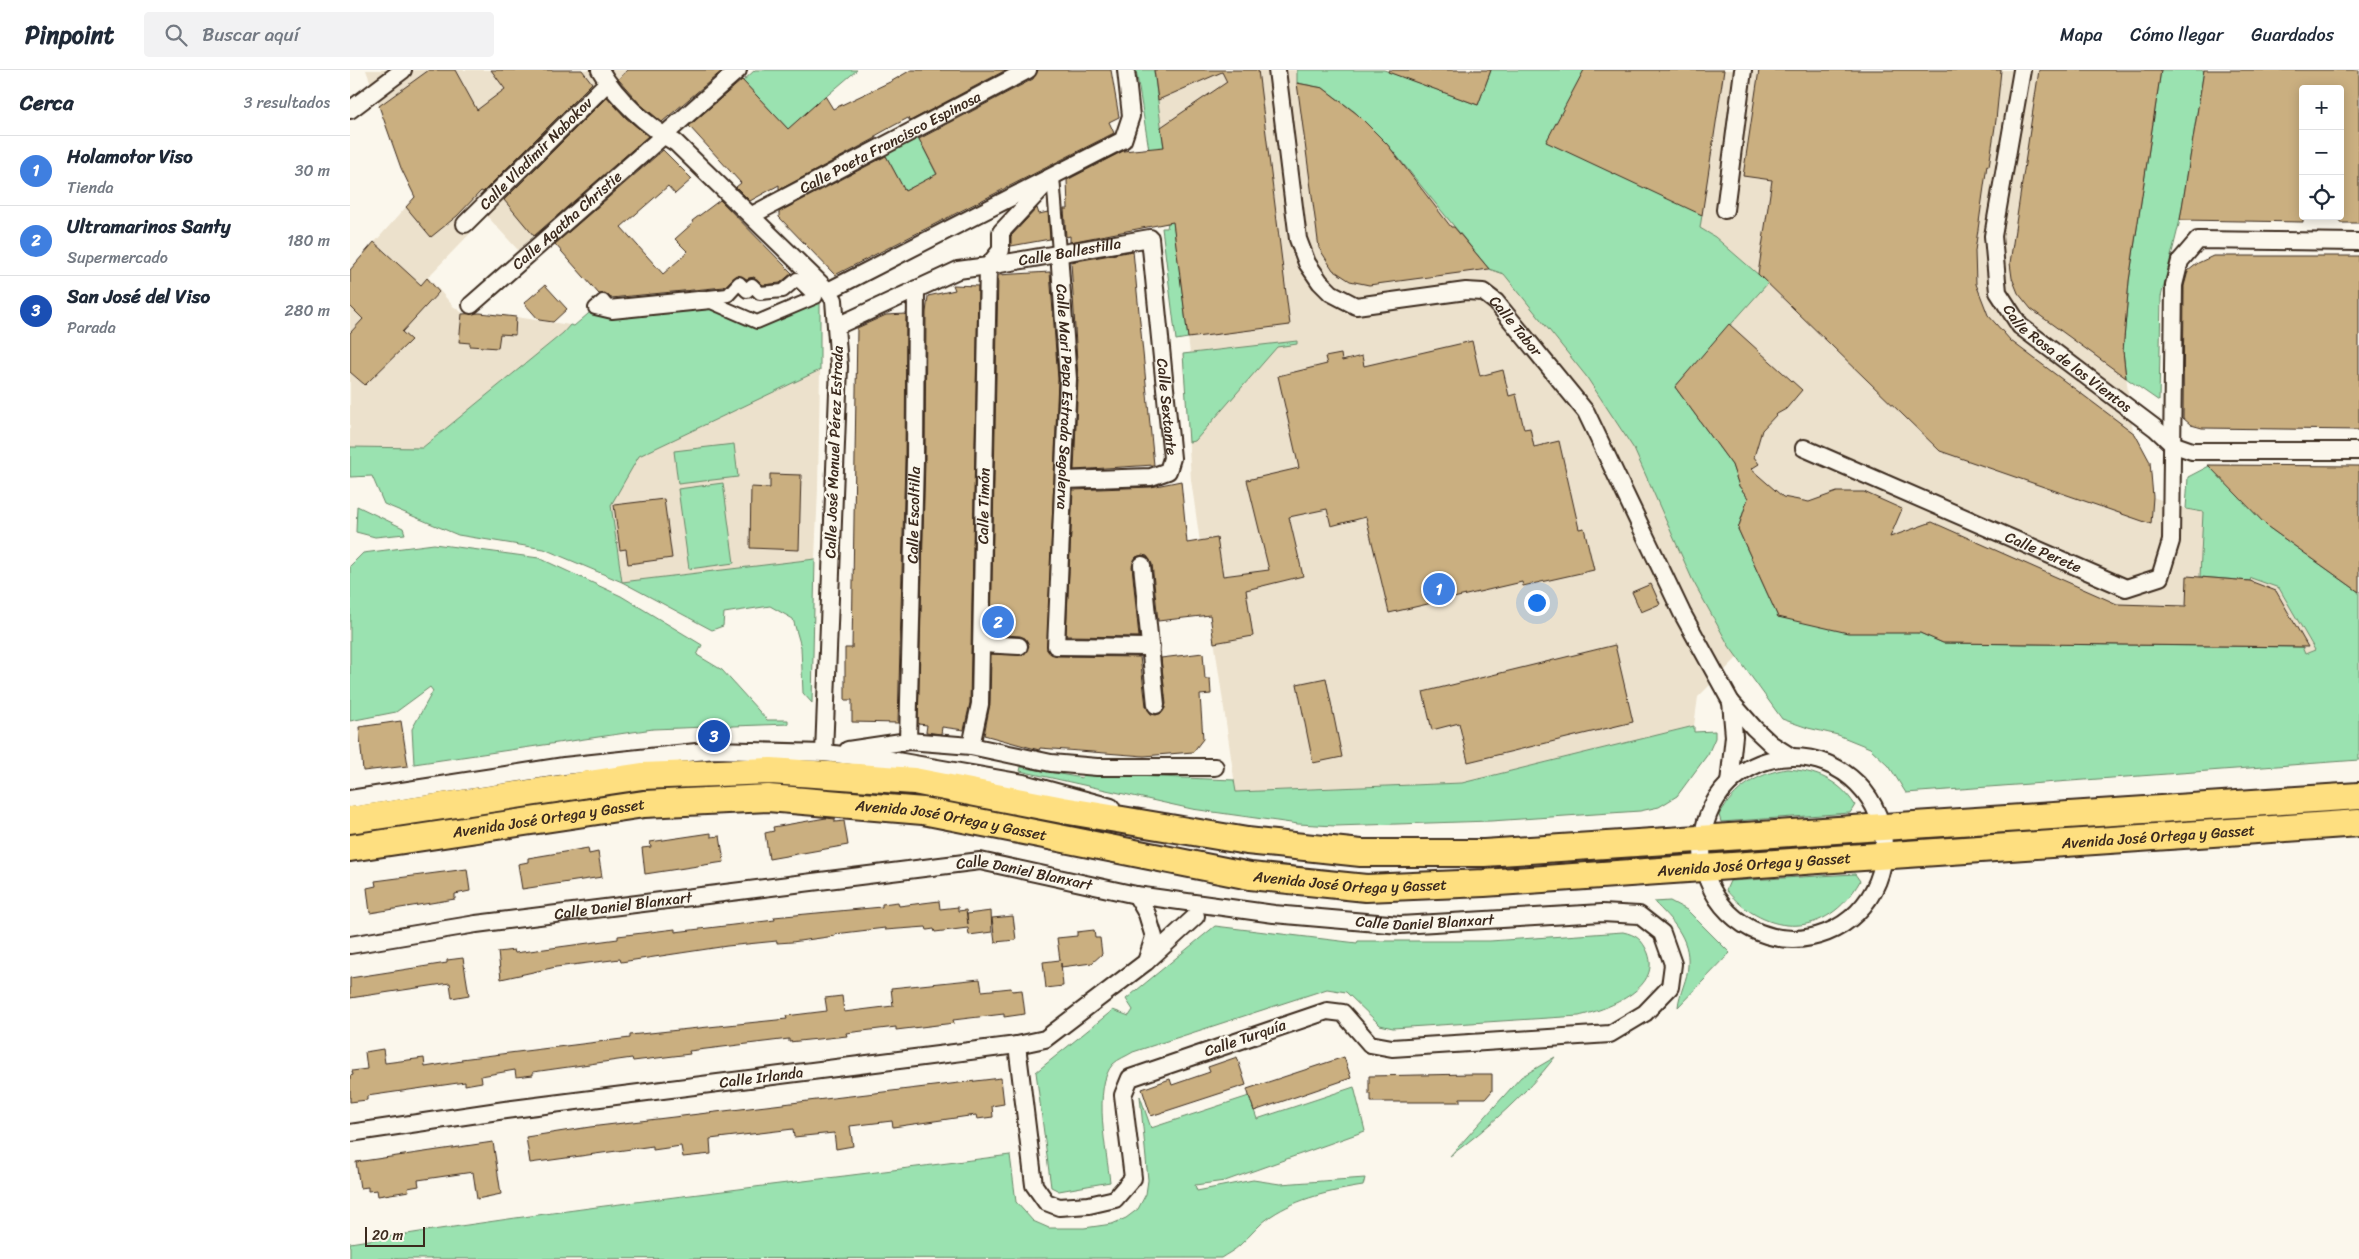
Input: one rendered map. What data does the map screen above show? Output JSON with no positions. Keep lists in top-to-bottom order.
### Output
{
  "streets": {
    "main road": ["Avenida José Ortega y Gasset"],
    "street": [
      "Calle Poeta Francisco Espinosa",
      "Calle Vladimir Nabokov",
      "Calle Agatha Christie",
      "Calle Ballestilla",
      "Calle Tabor",
      "Calle Rosa de los Vientos",
      "Calle Mari Pepa Estrada Segalerva",
      "Calle Sextante",
      "Calle José Manuel Pérez Estrada",
      "Calle Timón",
      "Calle Escoltilla",
      "Calle Perete",
      "Calle Daniel Blanxart",
      "Calle Turquía",
      "Calle Irlanda"
    ]
  },
  "crossings": [
    ["Calle Poeta Francisco Espinosa", "Calle José Manuel Pérez Estrada"],
    ["Calle Vladimir Nabokov", "Calle José Manuel Pérez Estrada"],
    ["Calle Agatha Christie", "Calle José Manuel Pérez Estrada"],
    ["Calle Ballestilla", "Calle Mari Pepa Estrada Segalerva"],
    ["Calle Ballestilla", "Calle Sextante"],
    ["Calle Ballestilla", "Calle José Manuel Pérez Estrada"],
    ["Calle Ballestilla", "Calle Timón"],
    ["Calle Ballestilla", "Calle Escoltilla"],
    ["Calle Rosa de los Vientos", "Calle Perete"],
    ["Calle Mari Pepa Estrada Segalerva", "Calle Sextante"],
    ["Calle José Manuel Pérez Estrada", "Avenida José Ortega y Gasset"],
    ["Calle Daniel Blanxart", "Calle Turquía"],
    ["Calle Turquía", "Calle Irlanda"]
  ],
  "scale_bar": "20 m",
  "page": {
    "header": "Pinpoint",
    "search": "Buscar aquí",
    "nav": ["Mapa", "Cómo llegar", "Guardados"],
    "heading": ["Cerca", "3 resultados"],
    "map_buttons": ["+", "−"],
    "list": [
      {
        "mark": "1",
        "name": "Holamotor Viso",
        "note": "Tienda",
        "value": "30 m"
      },
      {
        "mark": "2",
        "name": "Ultramarinos Santy",
        "note": "Supermercado",
        "value": "180 m"
      },
      {
        "mark": "3",
        "name": "San José del Viso",
        "note": "Parada",
        "value": "280 m"
      }
    ],
    "pins": ["1", "2", "3"],
    "scale": "20 m"
  }
}
